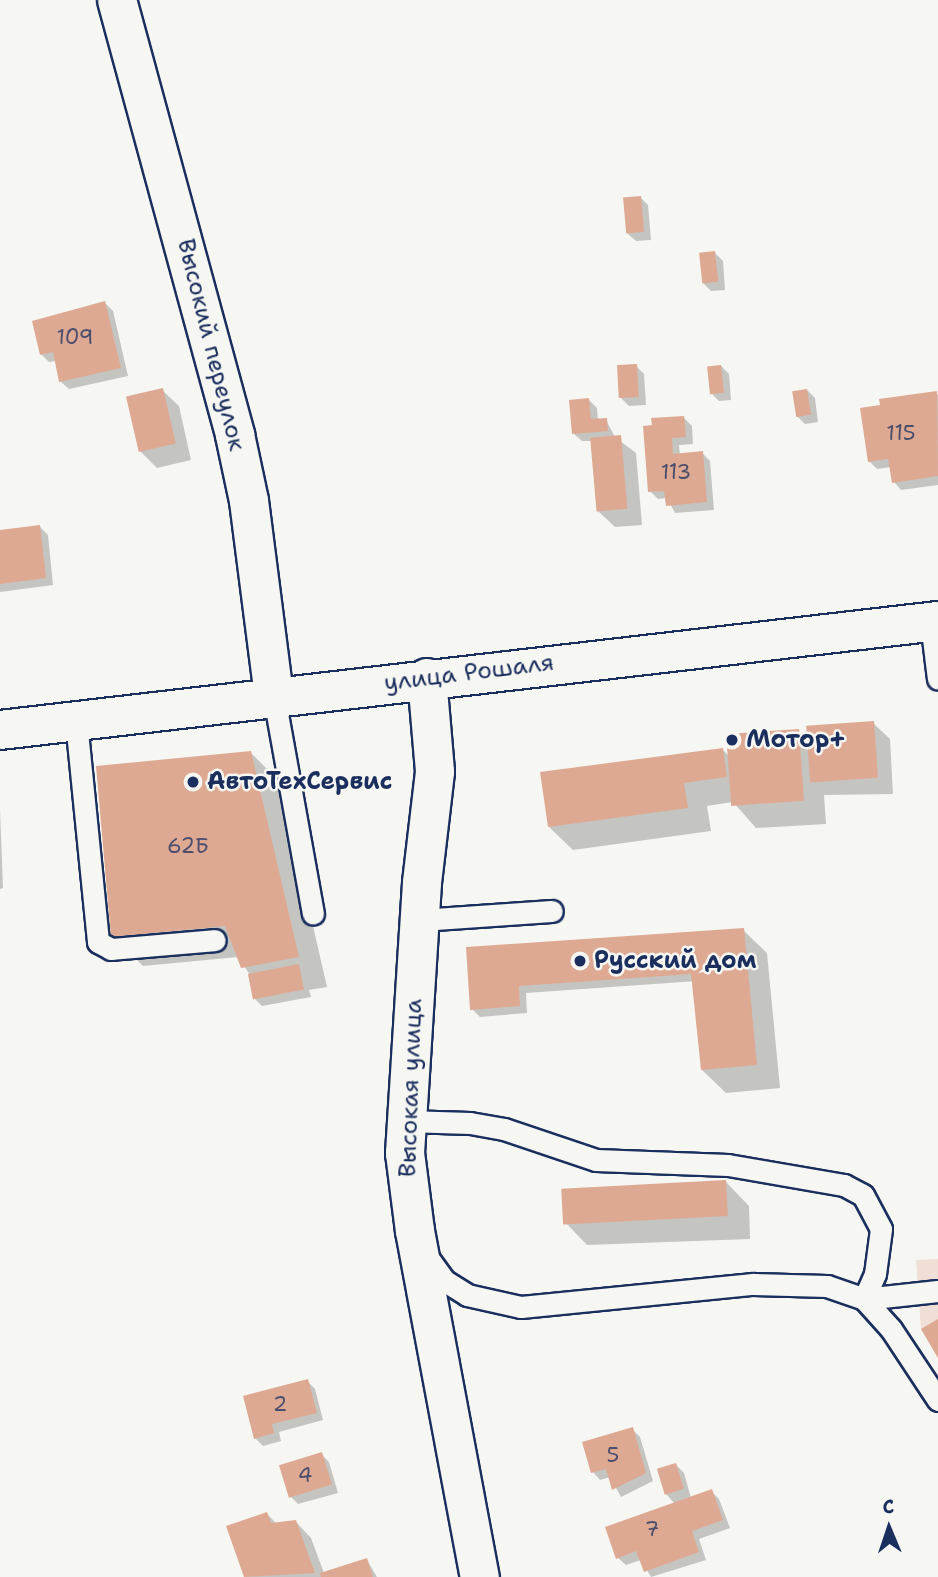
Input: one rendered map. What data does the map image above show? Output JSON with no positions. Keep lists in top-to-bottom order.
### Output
{
  "streets": {
    "street": ["Высокий переулок", "улица Рошаля", "Высокая улица"]
  },
  "crossings": [
    ["Высокий переулок", "улица Рошаля"],
    ["улица Рошаля", "Высокая улица"]
  ],
  "places": ["Мотор+", "АвтоТехСервис", "Русский дом"],
  "house_numbers": [
    "109",
    "115",
    "113",
    "62Б",
    "2",
    "5",
    "4",
    "7"
  ],
  "north": "top"
}
